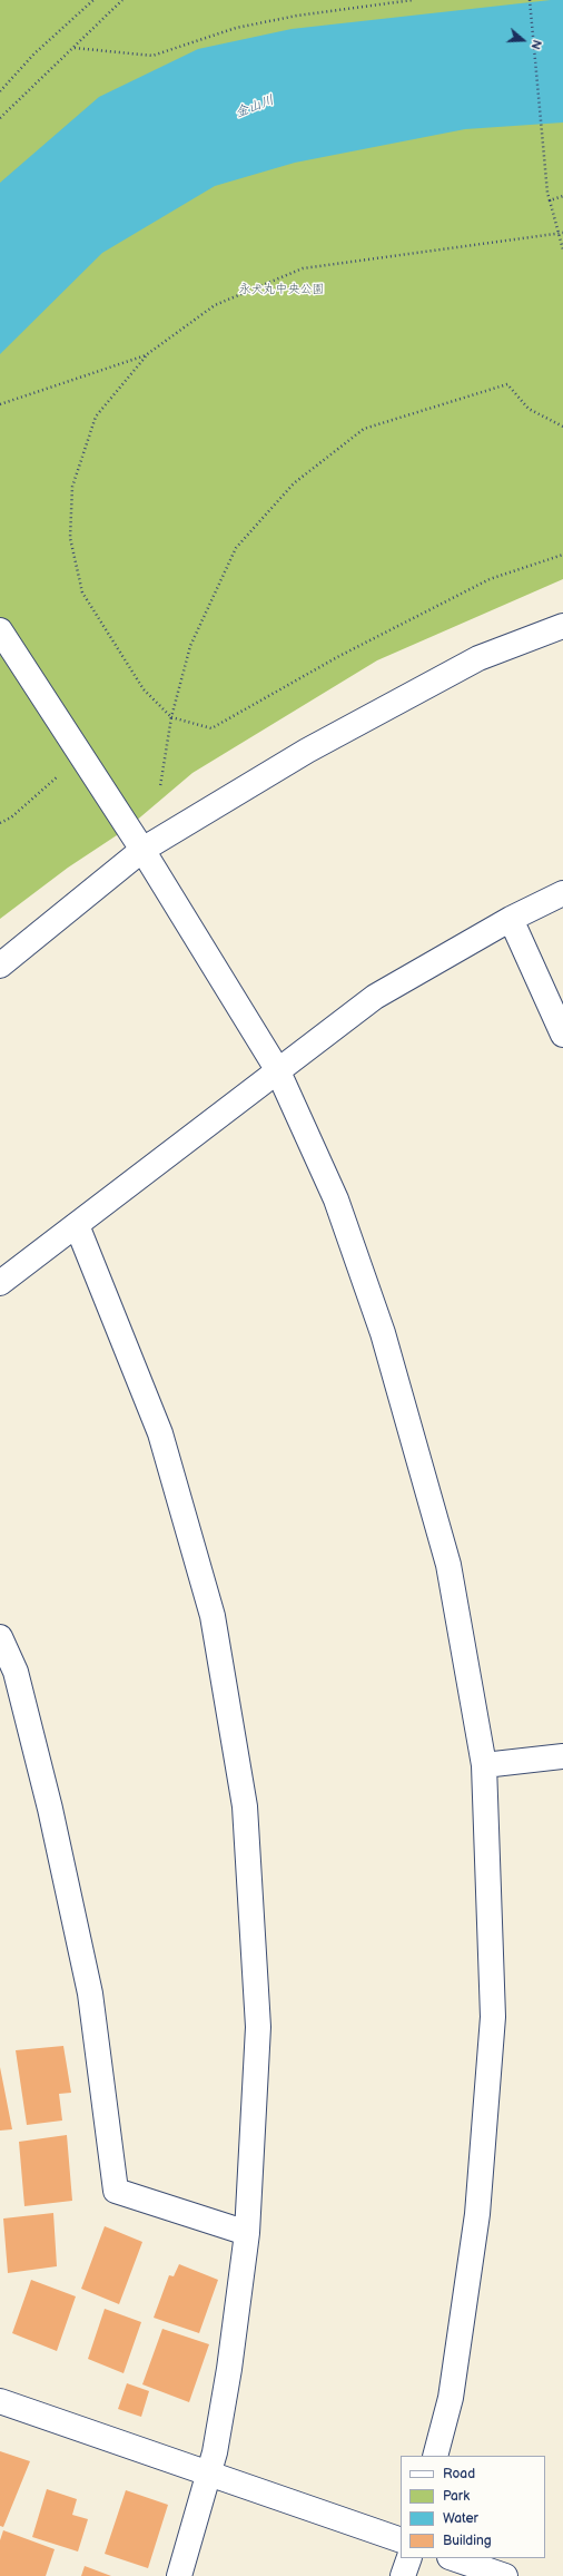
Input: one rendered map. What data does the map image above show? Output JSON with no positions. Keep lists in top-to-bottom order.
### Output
{
  "water": ["金山川"],
  "parks": ["永犬丸中央公園"],
  "legend": [
    "Road",
    "Park",
    "Water",
    "Building"
  ],
  "north": "right"
}
